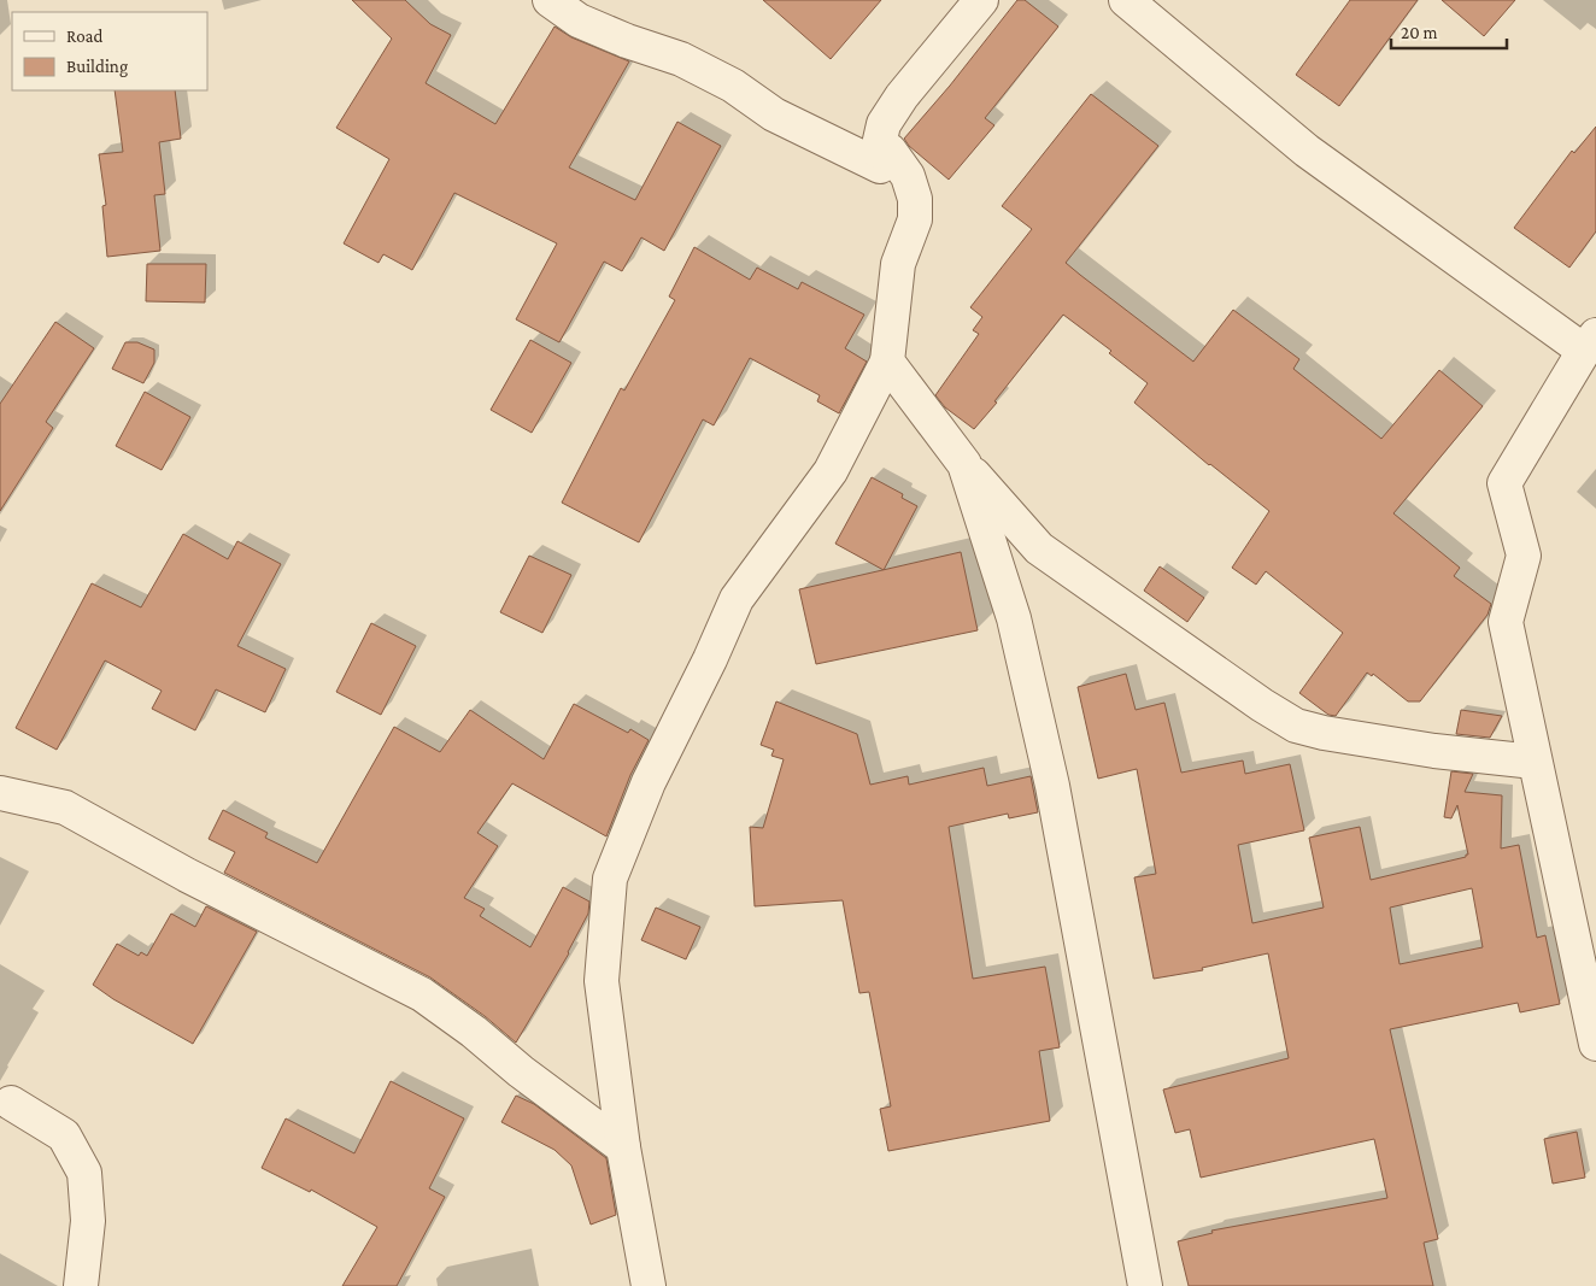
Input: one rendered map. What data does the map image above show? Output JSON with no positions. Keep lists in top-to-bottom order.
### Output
{
  "legend": ["Road", "Building"],
  "scale_bar": "20 m"
}
